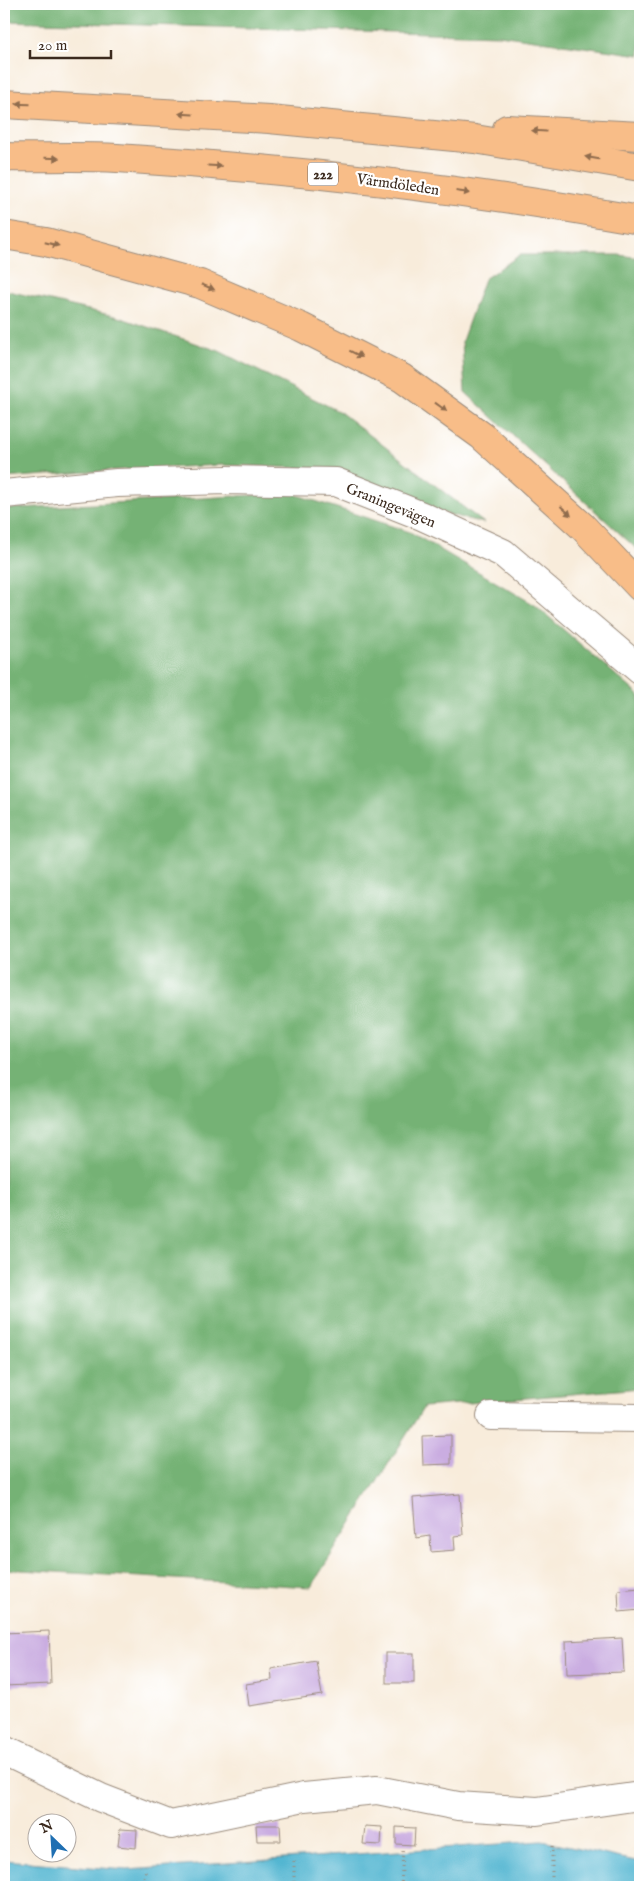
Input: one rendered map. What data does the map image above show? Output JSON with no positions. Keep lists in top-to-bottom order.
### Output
{
  "streets": {
    "highway": ["222", "Värmdöleden"],
    "street": ["Graningevägen"]
  },
  "scale_bar": "20 m",
  "north": "top left"
}
